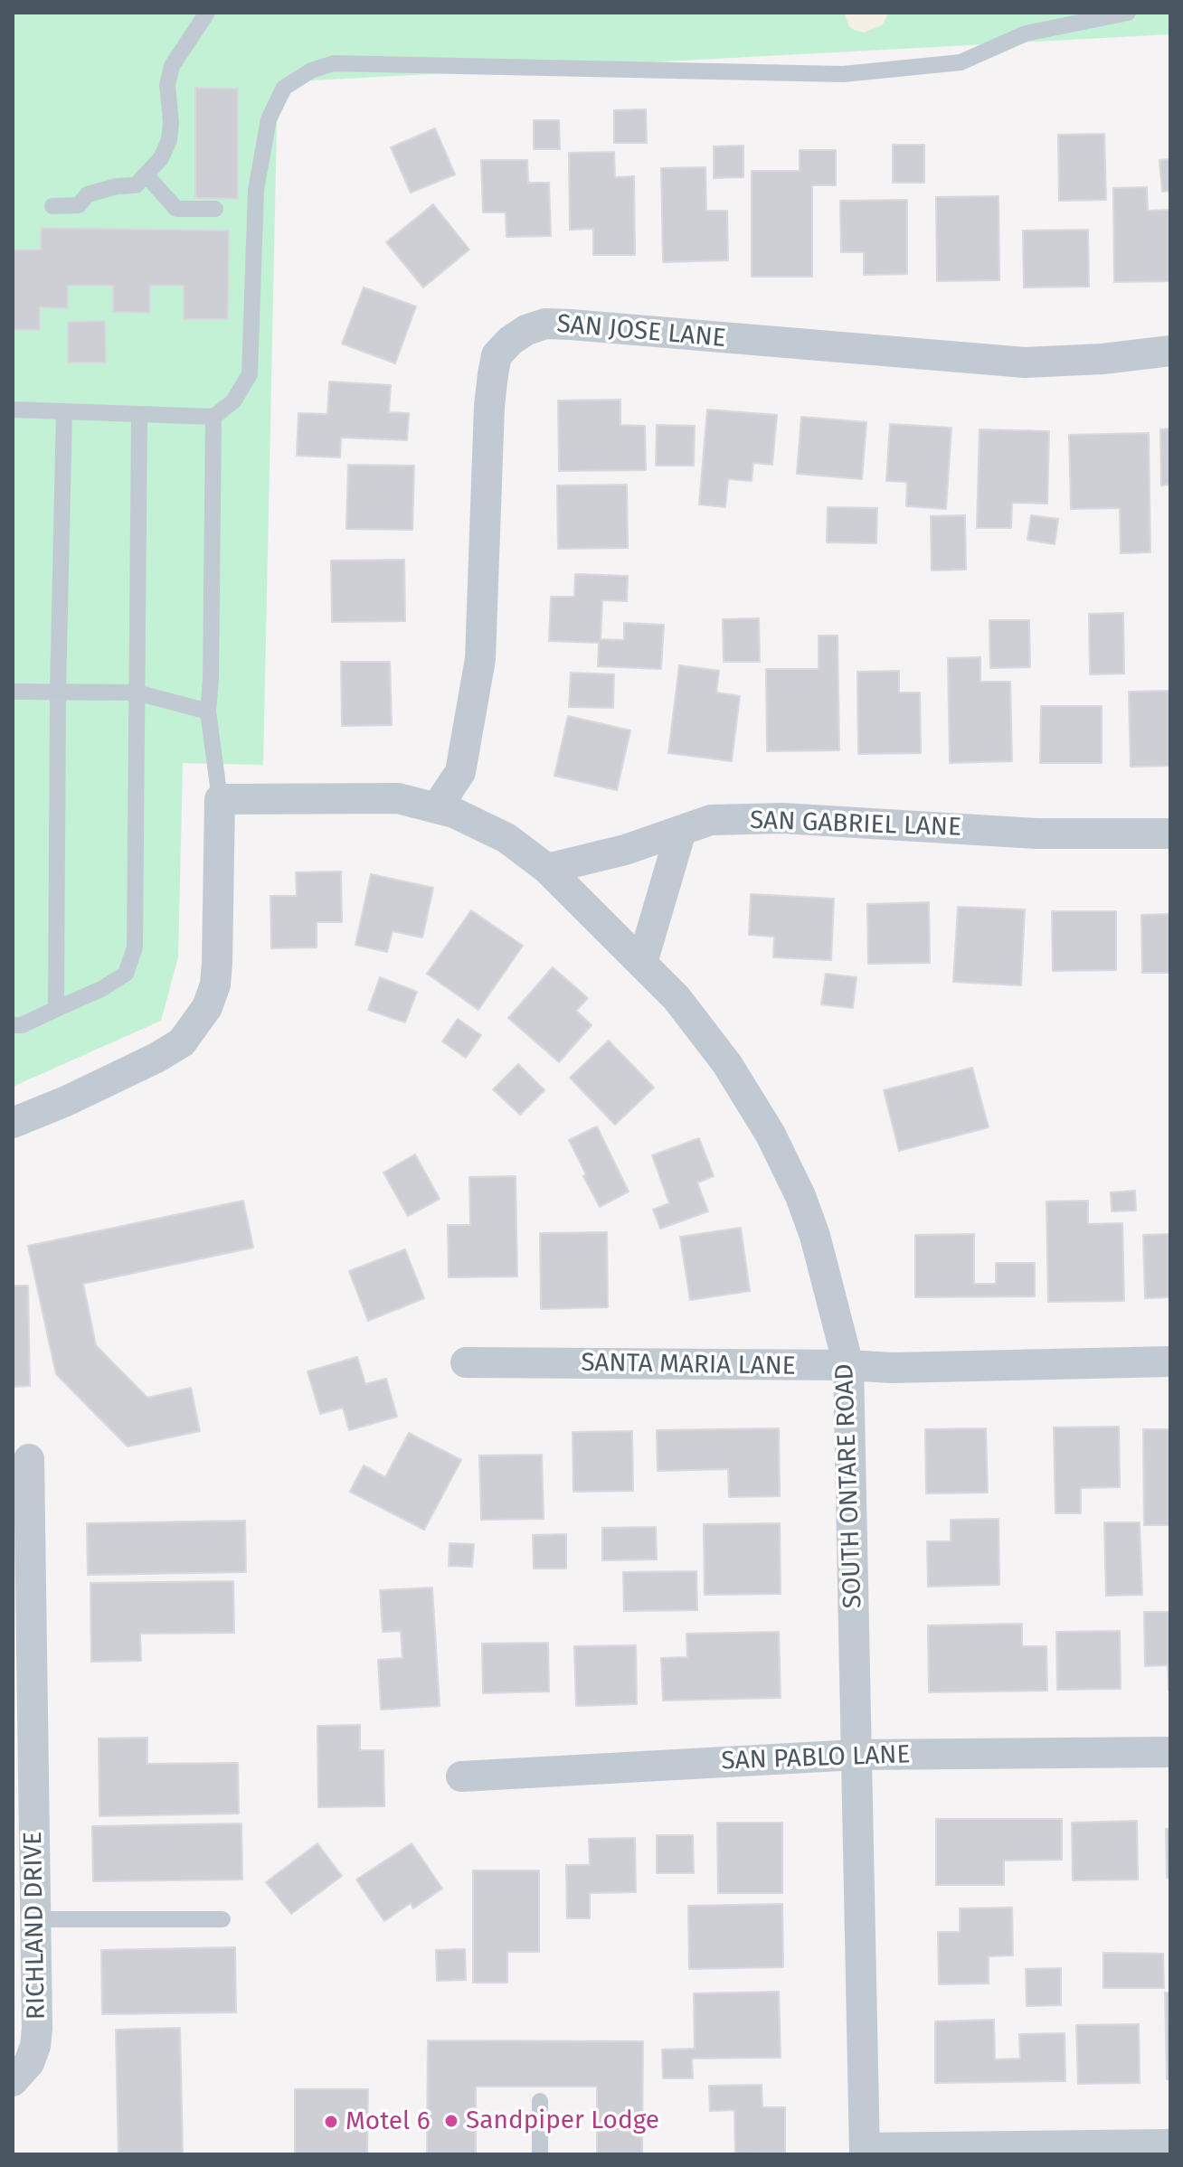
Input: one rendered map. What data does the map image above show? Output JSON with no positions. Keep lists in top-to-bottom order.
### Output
{
  "streets": {
    "street": [
      "SAN JOSE LANE",
      "SAN GABRIEL LANE",
      "SANTA MARIA LANE",
      "SOUTH ONTARE ROAD",
      "SAN PABLO LANE",
      "RICHLAND DRIVE"
    ]
  },
  "crossings": [
    ["SAN JOSE LANE", "SOUTH ONTARE ROAD"],
    ["SAN GABRIEL LANE", "SOUTH ONTARE ROAD"],
    ["SANTA MARIA LANE", "SOUTH ONTARE ROAD"],
    ["SOUTH ONTARE ROAD", "SAN PABLO LANE"]
  ],
  "places": ["Sandpiper Lodge", "Motel 6"]
}
